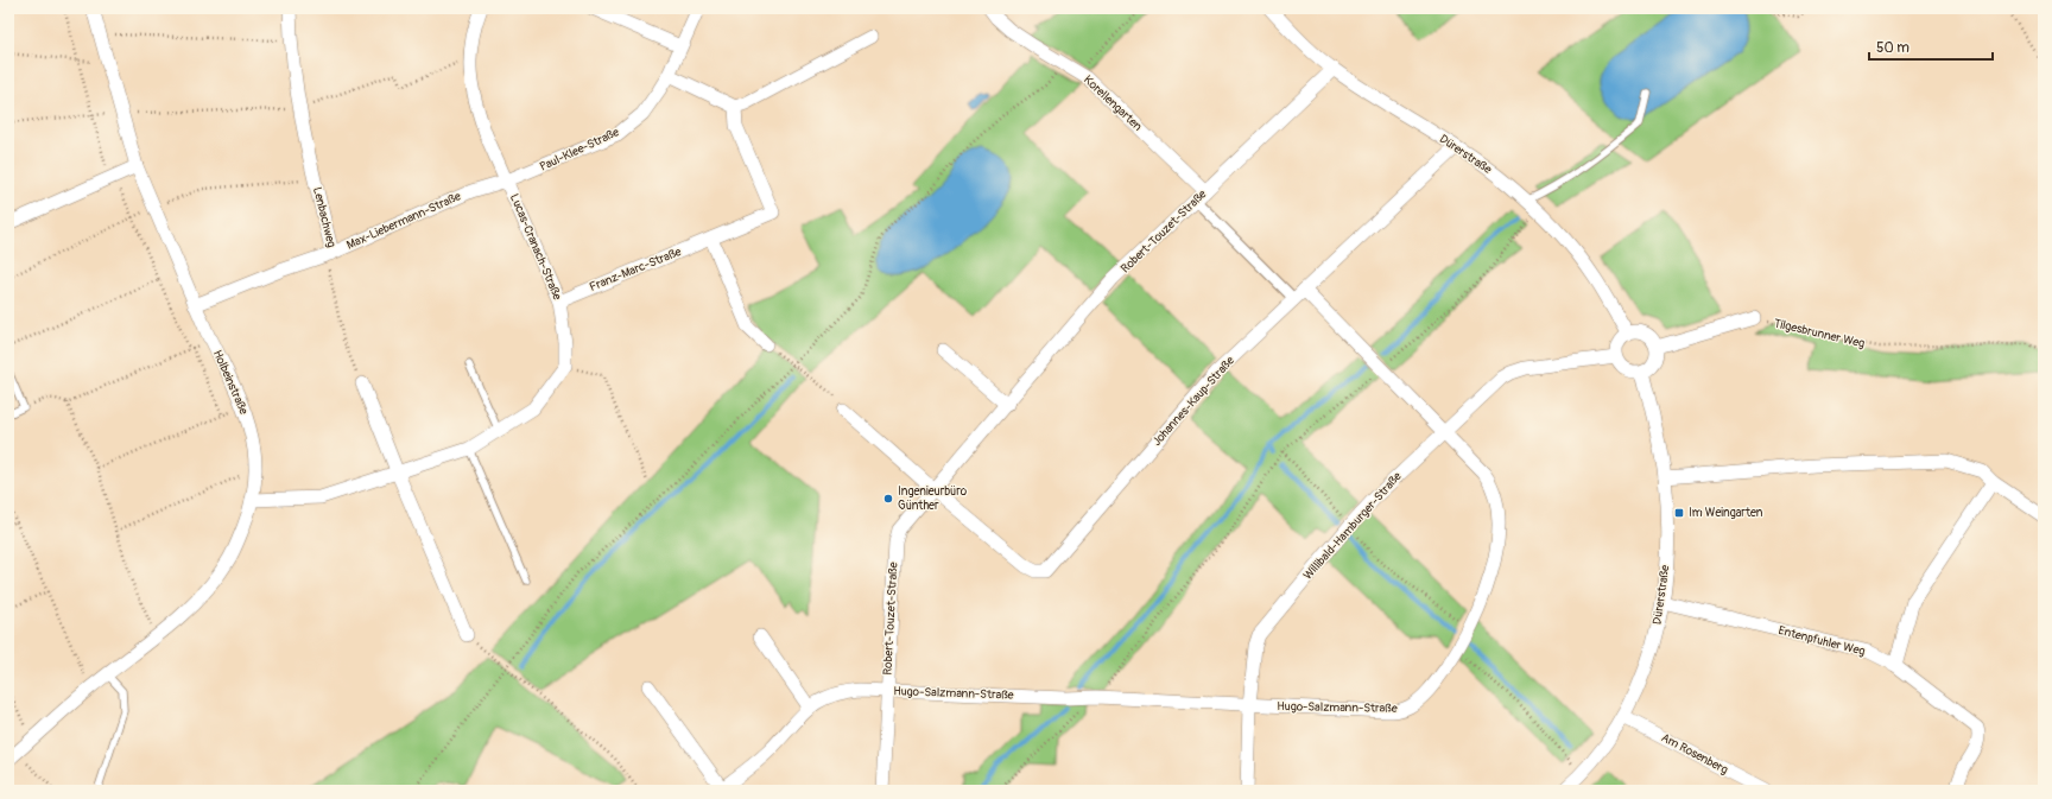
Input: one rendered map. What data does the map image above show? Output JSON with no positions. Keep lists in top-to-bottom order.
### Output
{
  "streets": {
    "street": [
      "Korellengarten",
      "Paul-Klee-Straße",
      "Dürerstraße",
      "Lenbachweg",
      "Max-Liebermann-Straße",
      "Robert-Touzet-Straße",
      "Lucas-Cranach-Straße",
      "Franz-Marc-Straße",
      "Holbeinstraße",
      "Johannes-Kaup-Straße",
      "Willibald-Hamburger-Straße",
      "Entenpfuhler Weg",
      "Hugo-Salzmann-Straße",
      "Am Rosenberg"
    ],
    "path": ["Tilgesbrunner Weg"]
  },
  "crossings": [
    ["Korellengarten", "Robert-Touzet-Straße"],
    ["Paul-Klee-Straße", "Max-Liebermann-Straße"],
    ["Paul-Klee-Straße", "Lucas-Cranach-Straße"],
    ["Dürerstraße", "Robert-Touzet-Straße"],
    ["Dürerstraße", "Johannes-Kaup-Straße"],
    ["Dürerstraße", "Willibald-Hamburger-Straße"],
    ["Dürerstraße", "Entenpfuhler Weg"],
    ["Dürerstraße", "Am Rosenberg"],
    ["Lenbachweg", "Max-Liebermann-Straße"],
    ["Max-Liebermann-Straße", "Lucas-Cranach-Straße"],
    ["Max-Liebermann-Straße", "Holbeinstraße"],
    ["Robert-Touzet-Straße", "Johannes-Kaup-Straße"],
    ["Robert-Touzet-Straße", "Hugo-Salzmann-Straße"],
    ["Lucas-Cranach-Straße", "Franz-Marc-Straße"],
    ["Johannes-Kaup-Straße", "Hugo-Salzmann-Straße"],
    ["Willibald-Hamburger-Straße", "Hugo-Salzmann-Straße"]
  ],
  "places": {
    "other": ["Ingenieurbüro Günther"],
    "transit": ["Im Weingarten"]
  },
  "scale_bar": "50 m"
}
